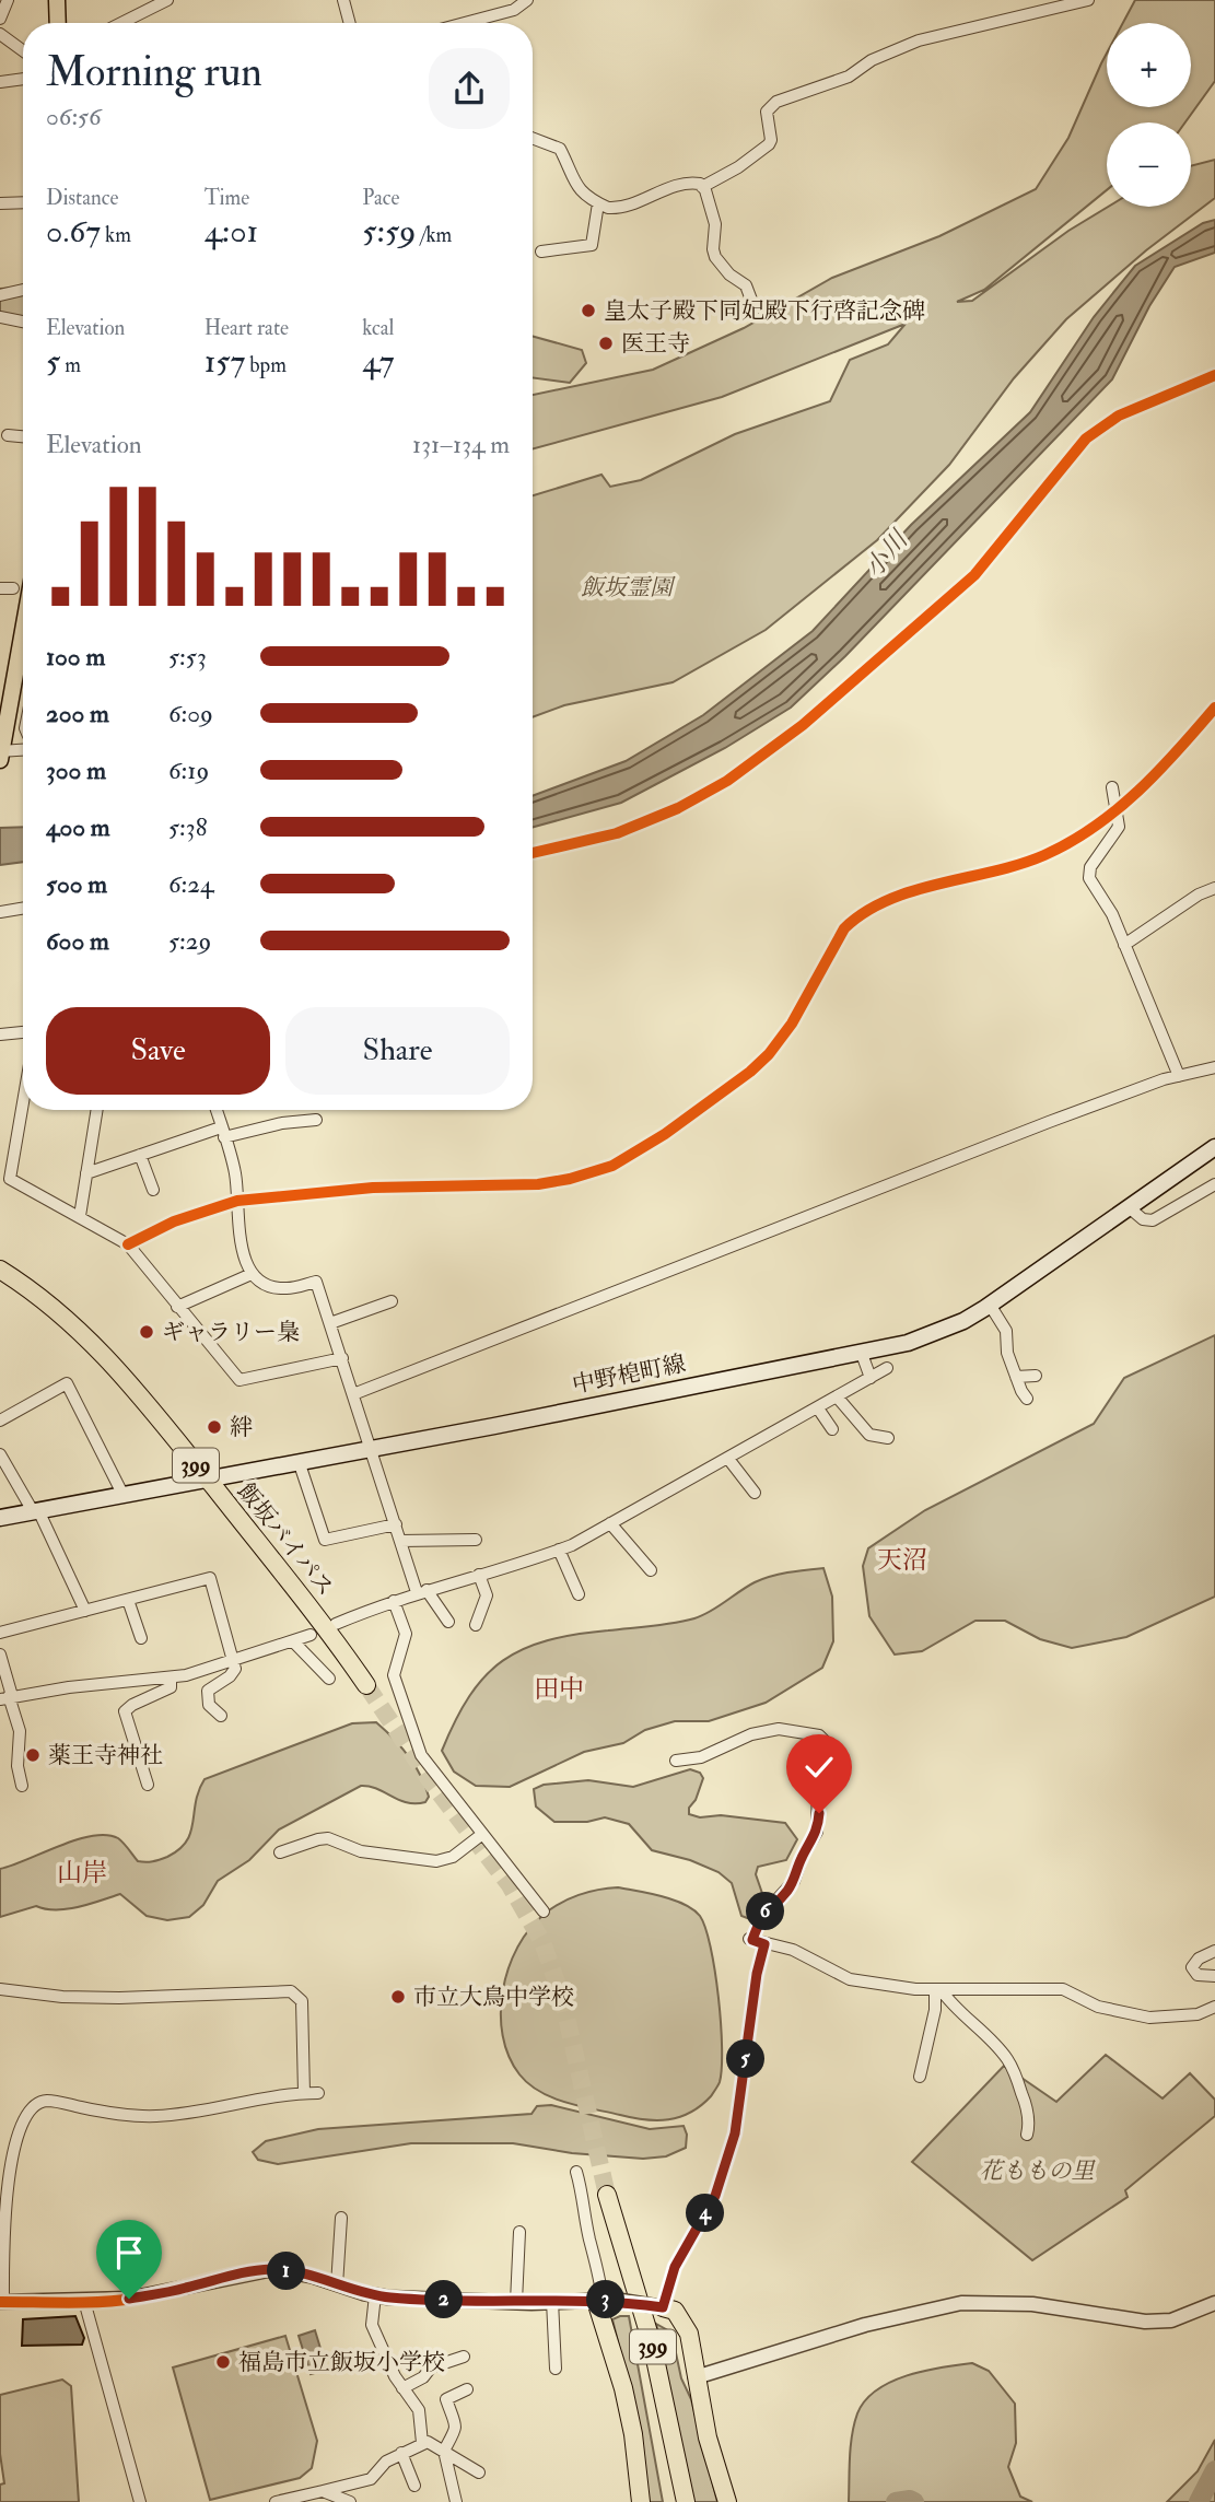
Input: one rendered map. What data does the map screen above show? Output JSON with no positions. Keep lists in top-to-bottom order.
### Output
{
  "streets": {
    "highway": ["399", "飯坂バイパス"],
    "main road": ["中野梍町線"]
  },
  "crossings": [
    ["中野梍町線", "飯坂バイパス"]
  ],
  "districts": ["天沼", "田中", "山岸"],
  "water": ["小川"],
  "parks": ["飯坂霊園", "花ももの里"],
  "places": [
    "皇太子殿下同妃殿下行啓記念碑",
    "医王寺",
    "ギャラリー梟",
    "絆",
    "薬王寺神社",
    "市立大鳥中学校",
    "福島市立飯坂小学校"
  ],
  "page": {
    "map_buttons": ["+", "−"],
    "heading": ["Morning run", "06:56"],
    "stats": [
      ["Distance", "0.67 km"],
      ["Time", "4:01"],
      ["Pace", "5:59 /km"],
      ["Elevation", "5 m"],
      ["Heart rate", "157 bpm"],
      ["kcal", "47"]
    ],
    "chart": ["Elevation", "131–134 m"],
    "list": [
      {
        "name": "100 m",
        "note": "5:53"
      },
      {
        "name": "200 m",
        "note": "6:09"
      },
      {
        "name": "300 m",
        "note": "6:19"
      },
      {
        "name": "400 m",
        "note": "5:38"
      },
      {
        "name": "500 m",
        "note": "6:24"
      },
      {
        "name": "600 m",
        "note": "5:29"
      }
    ],
    "buttons": ["Save", "Share"],
    "pins": [
      "6",
      "5",
      "4",
      "1",
      "2",
      "3"
    ]
  }
}
